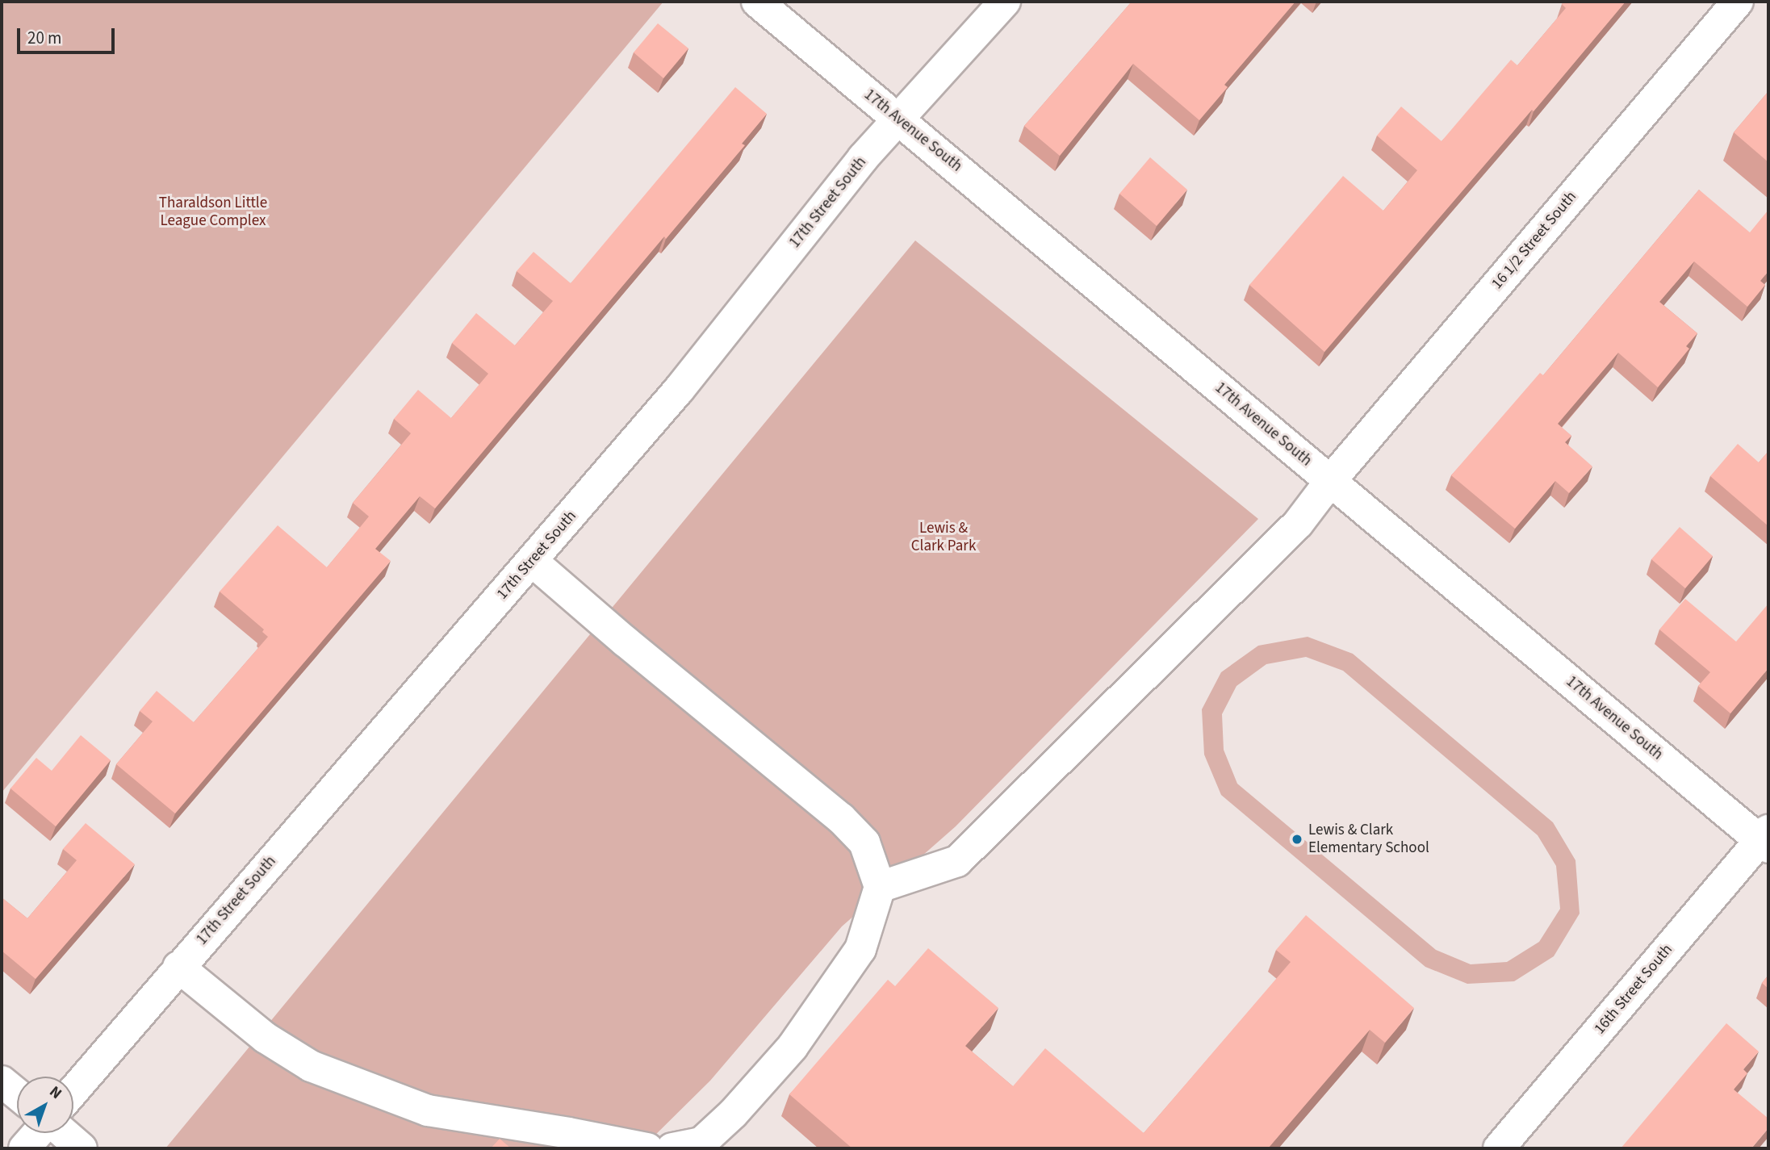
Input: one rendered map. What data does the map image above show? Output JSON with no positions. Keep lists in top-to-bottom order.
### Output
{
  "streets": {
    "street": [
      "17th Avenue South",
      "17th Street South",
      "16 1/2 Street South",
      "16th Street South"
    ]
  },
  "crossings": [
    ["17th Avenue South", "17th Street South"],
    ["17th Avenue South", "16 1/2 Street South"],
    ["17th Avenue South", "16th Street South"]
  ],
  "parks": ["Tharaldson Little League Complex", "Lewis & Clark Park"],
  "places": ["Lewis & Clark Elementary School"],
  "scale_bar": "20 m",
  "north": "top right"
}
